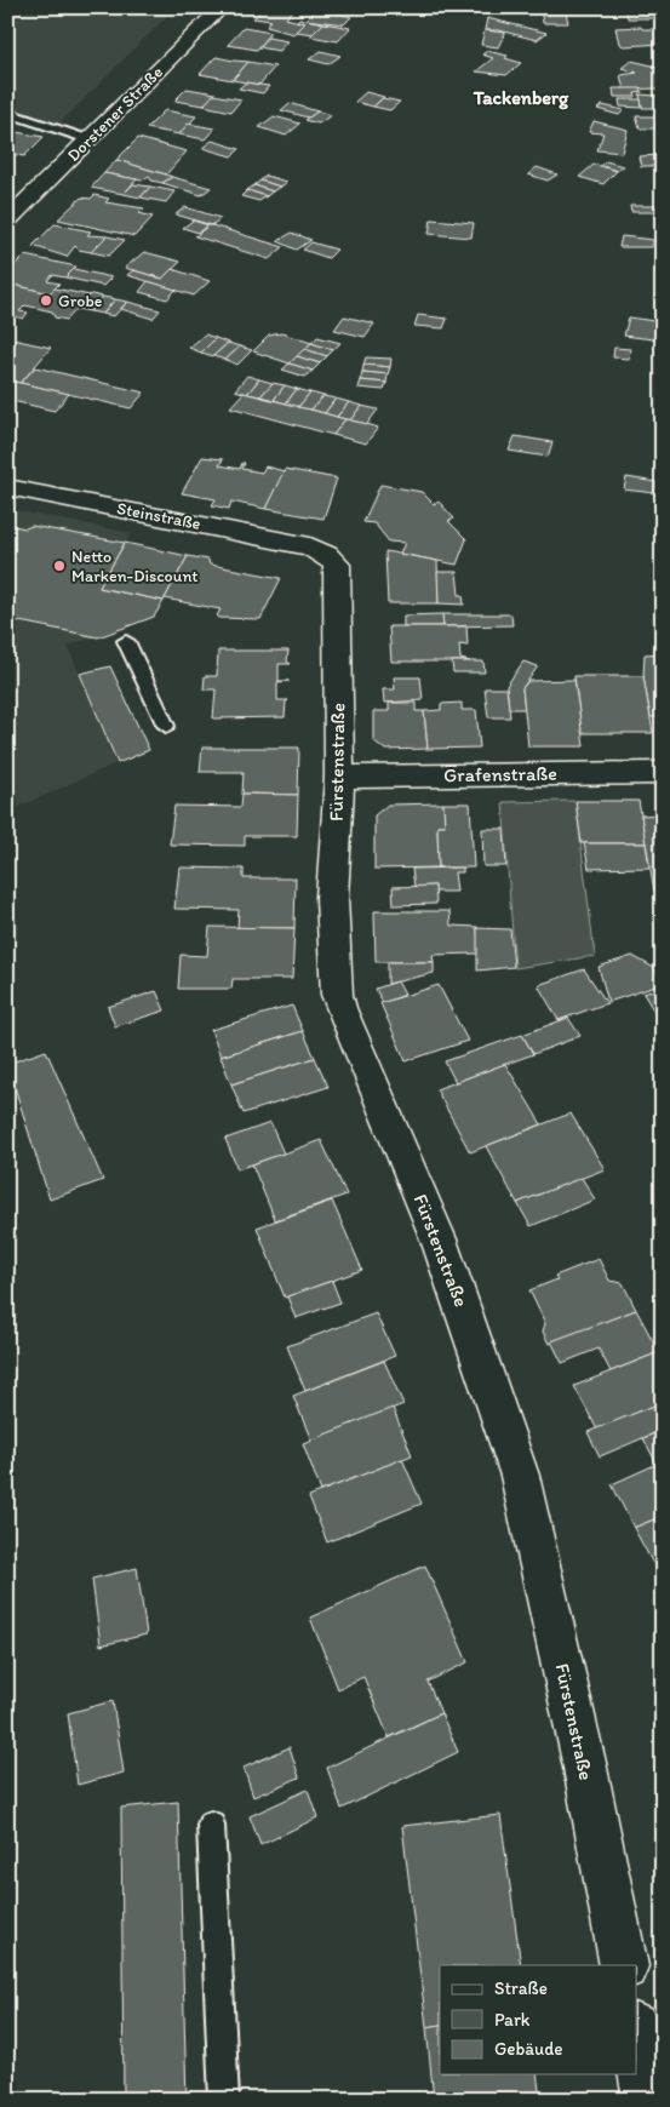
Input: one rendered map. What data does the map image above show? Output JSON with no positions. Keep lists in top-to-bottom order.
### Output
{
  "streets": {
    "street": [
      "Dorstener Straße",
      "Steinstraße",
      "Fürstenstraße",
      "Grafenstraße"
    ]
  },
  "crossings": [
    ["Steinstraße", "Fürstenstraße"],
    ["Fürstenstraße", "Grafenstraße"]
  ],
  "districts": ["Tackenberg"],
  "places": ["Grobe", "Netto Marken-Discount"],
  "legend": ["Straße", "Park", "Gebäude"]
}
